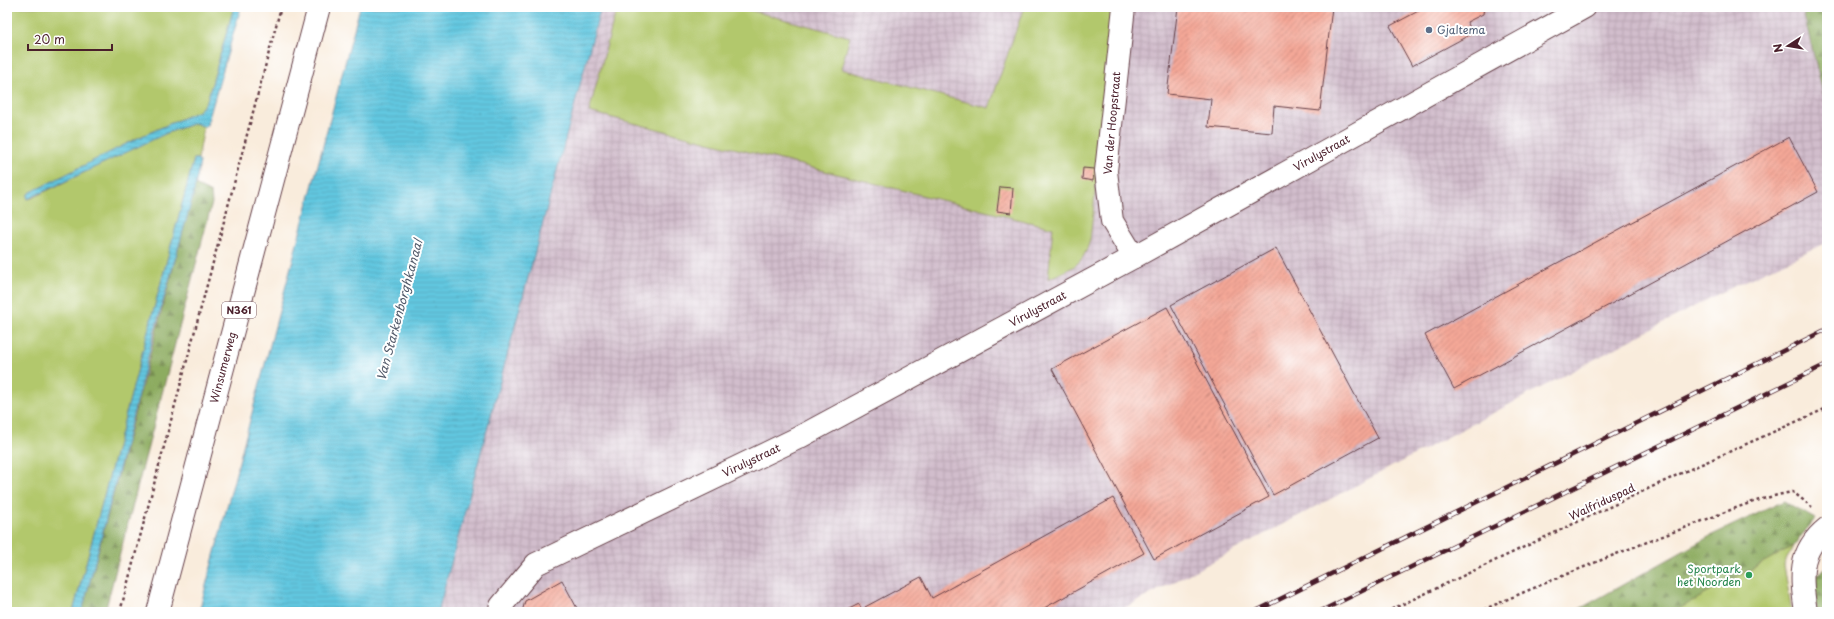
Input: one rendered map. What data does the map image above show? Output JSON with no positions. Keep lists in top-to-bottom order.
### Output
{
  "streets": {
    "street": [
      "Van der Hoopstraat",
      "Virulystraat",
      "N361",
      "Winsumerweg"
    ],
    "path": ["Walfriduspad"]
  },
  "crossings": [
    ["Van der Hoopstraat", "Virulystraat"]
  ],
  "water": ["Van Starkenborghkanaal"],
  "places": ["Gjaltema", "Sportpark het Noorden"],
  "scale_bar": "20 m",
  "north": "left"
}
